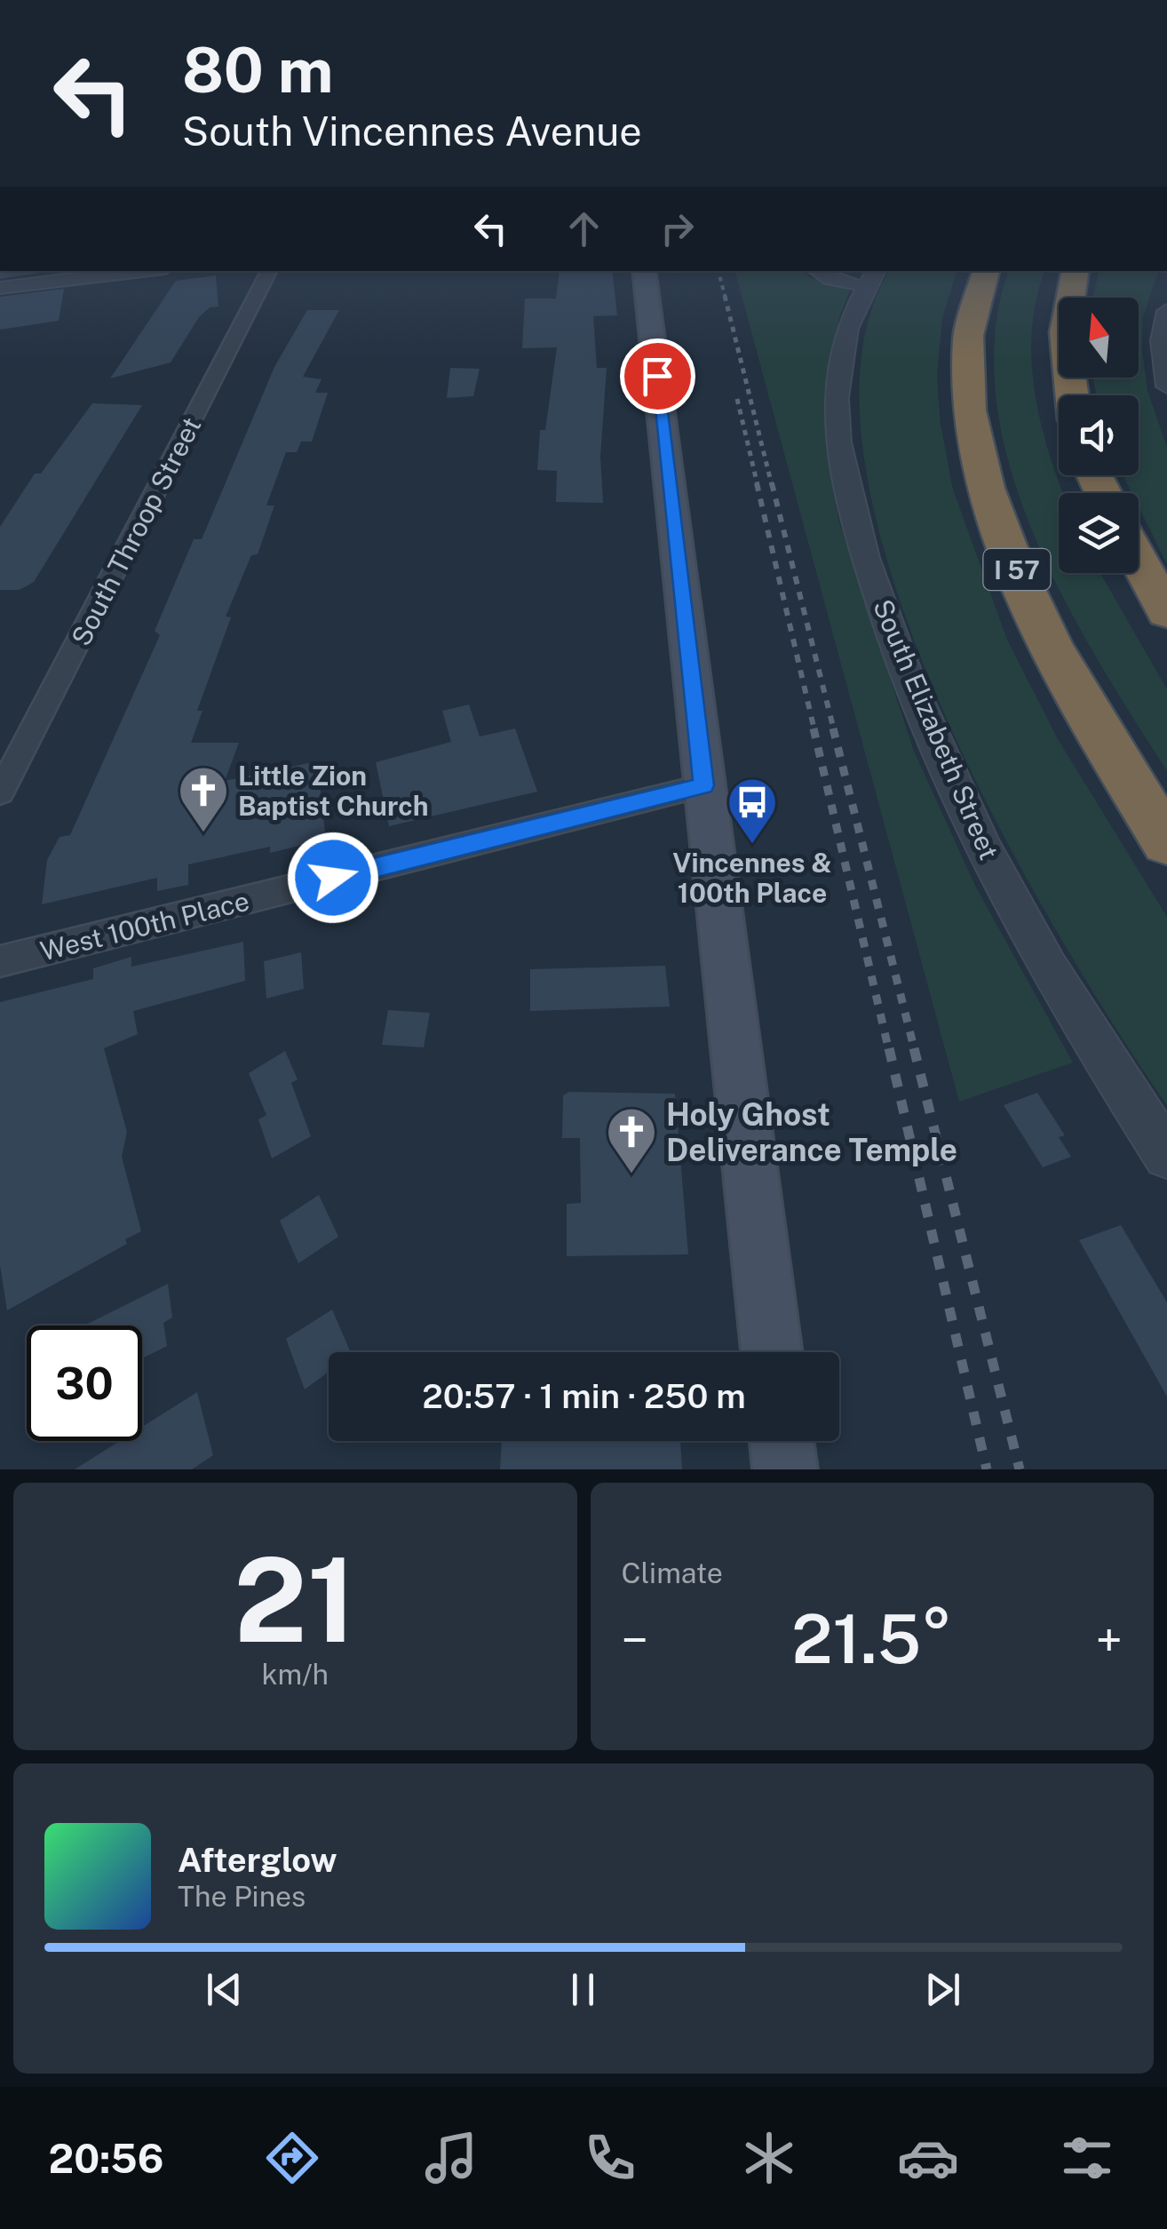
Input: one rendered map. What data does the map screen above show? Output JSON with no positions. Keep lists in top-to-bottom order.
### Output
{
  "streets": {
    "highway": ["I 57"],
    "street": ["South Throop Street", "South Elizabeth Street", "West 100th Place"]
  },
  "places": {
    "church": ["Little Zion Baptist Church", "Holy Ghost Deliverance Temple"],
    "bus stop": ["Vincennes & 100th Place"]
  },
  "north": "top",
  "page": {
    "turn": ["80 m", "South Vincennes Avenue"],
    "limit": "30",
    "trip": "20:57 · 1 min · 250 m",
    "tile": [
      ["21", "km/h"],
      "Climate"
    ],
    "heat": ["−", "21.5°", "+"],
    "song": ["Afterglow", "The Pines"],
    "tabs": "20:56"
  }
}
